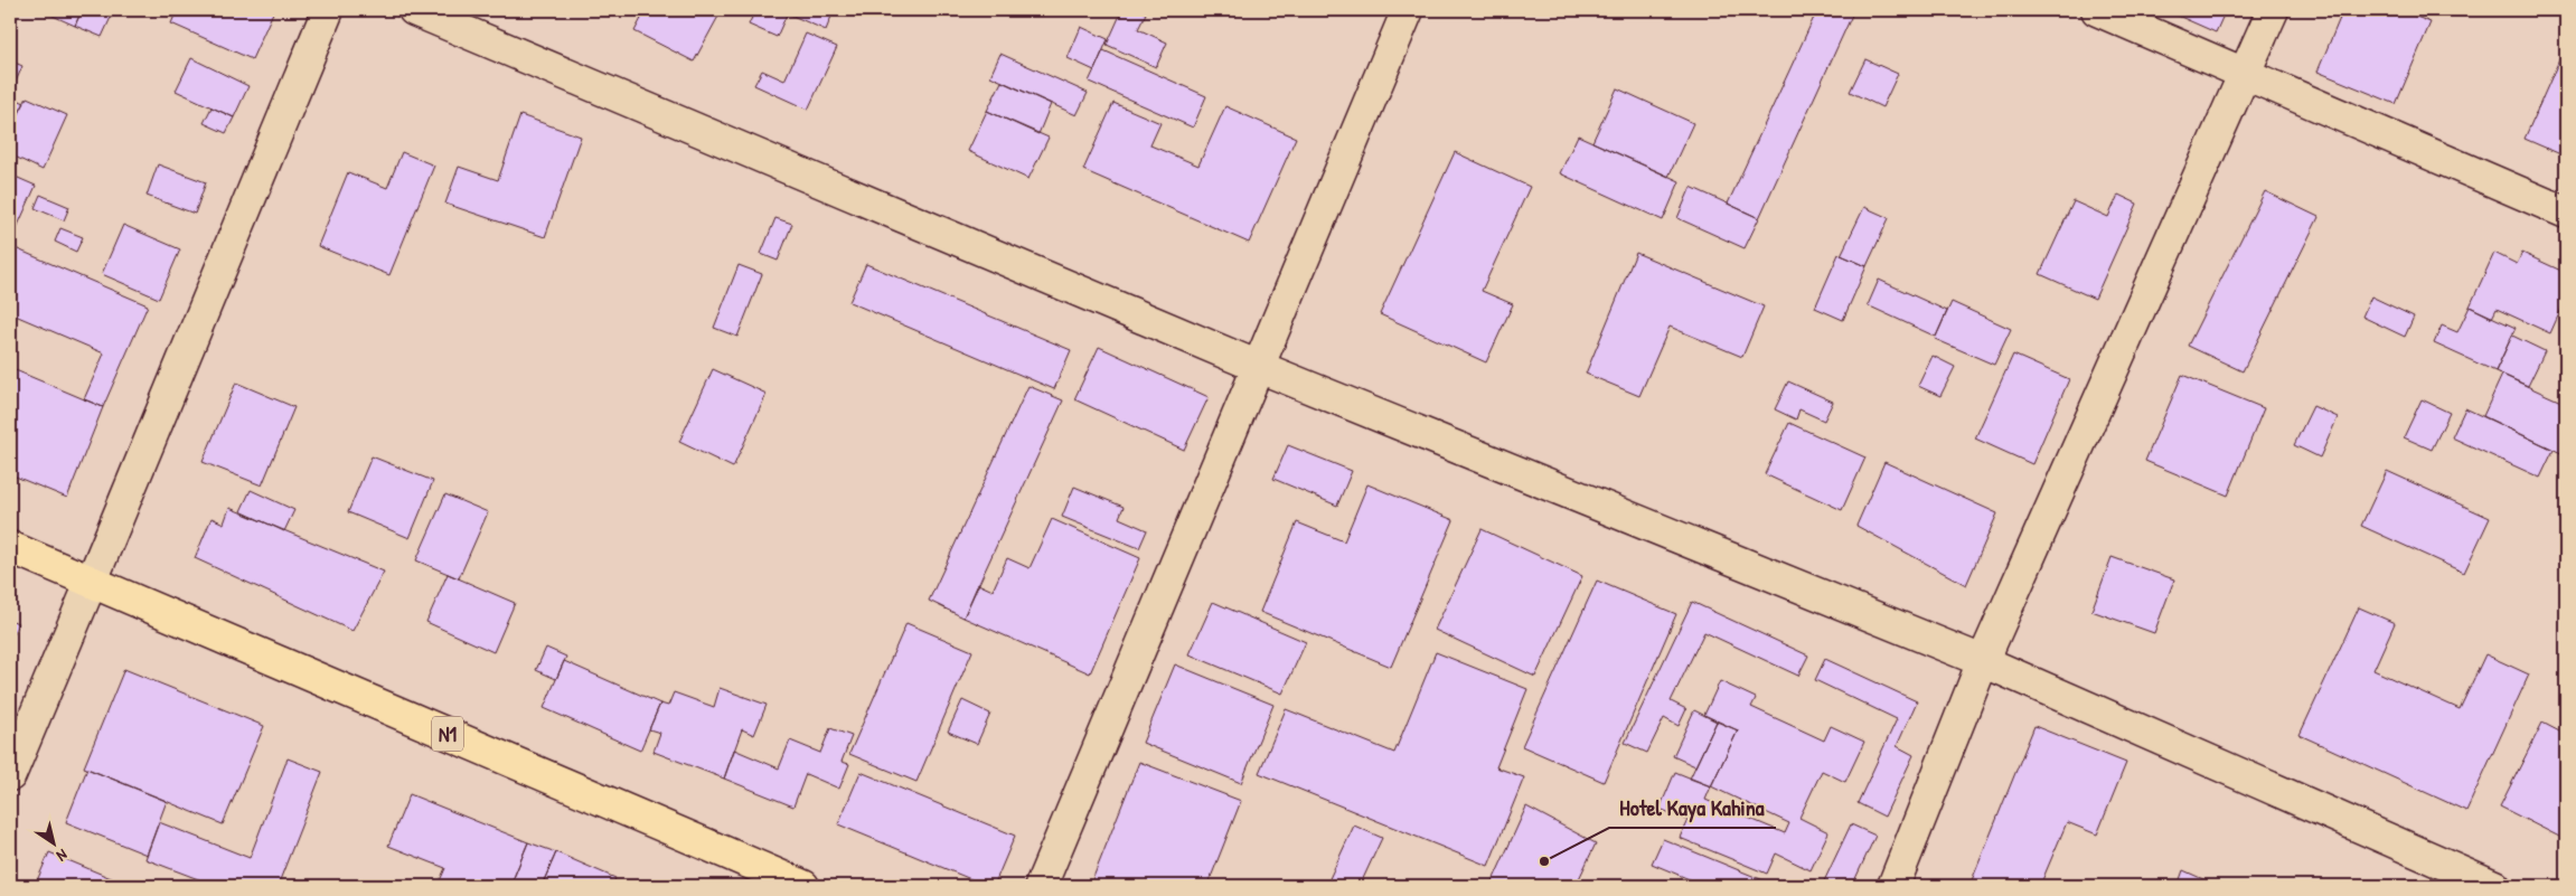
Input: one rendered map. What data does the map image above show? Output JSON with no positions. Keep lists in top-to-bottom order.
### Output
{
  "streets": {
    "highway": ["N1"]
  },
  "places": ["Hotel Kaya Kahina"],
  "north": "bottom right"
}
